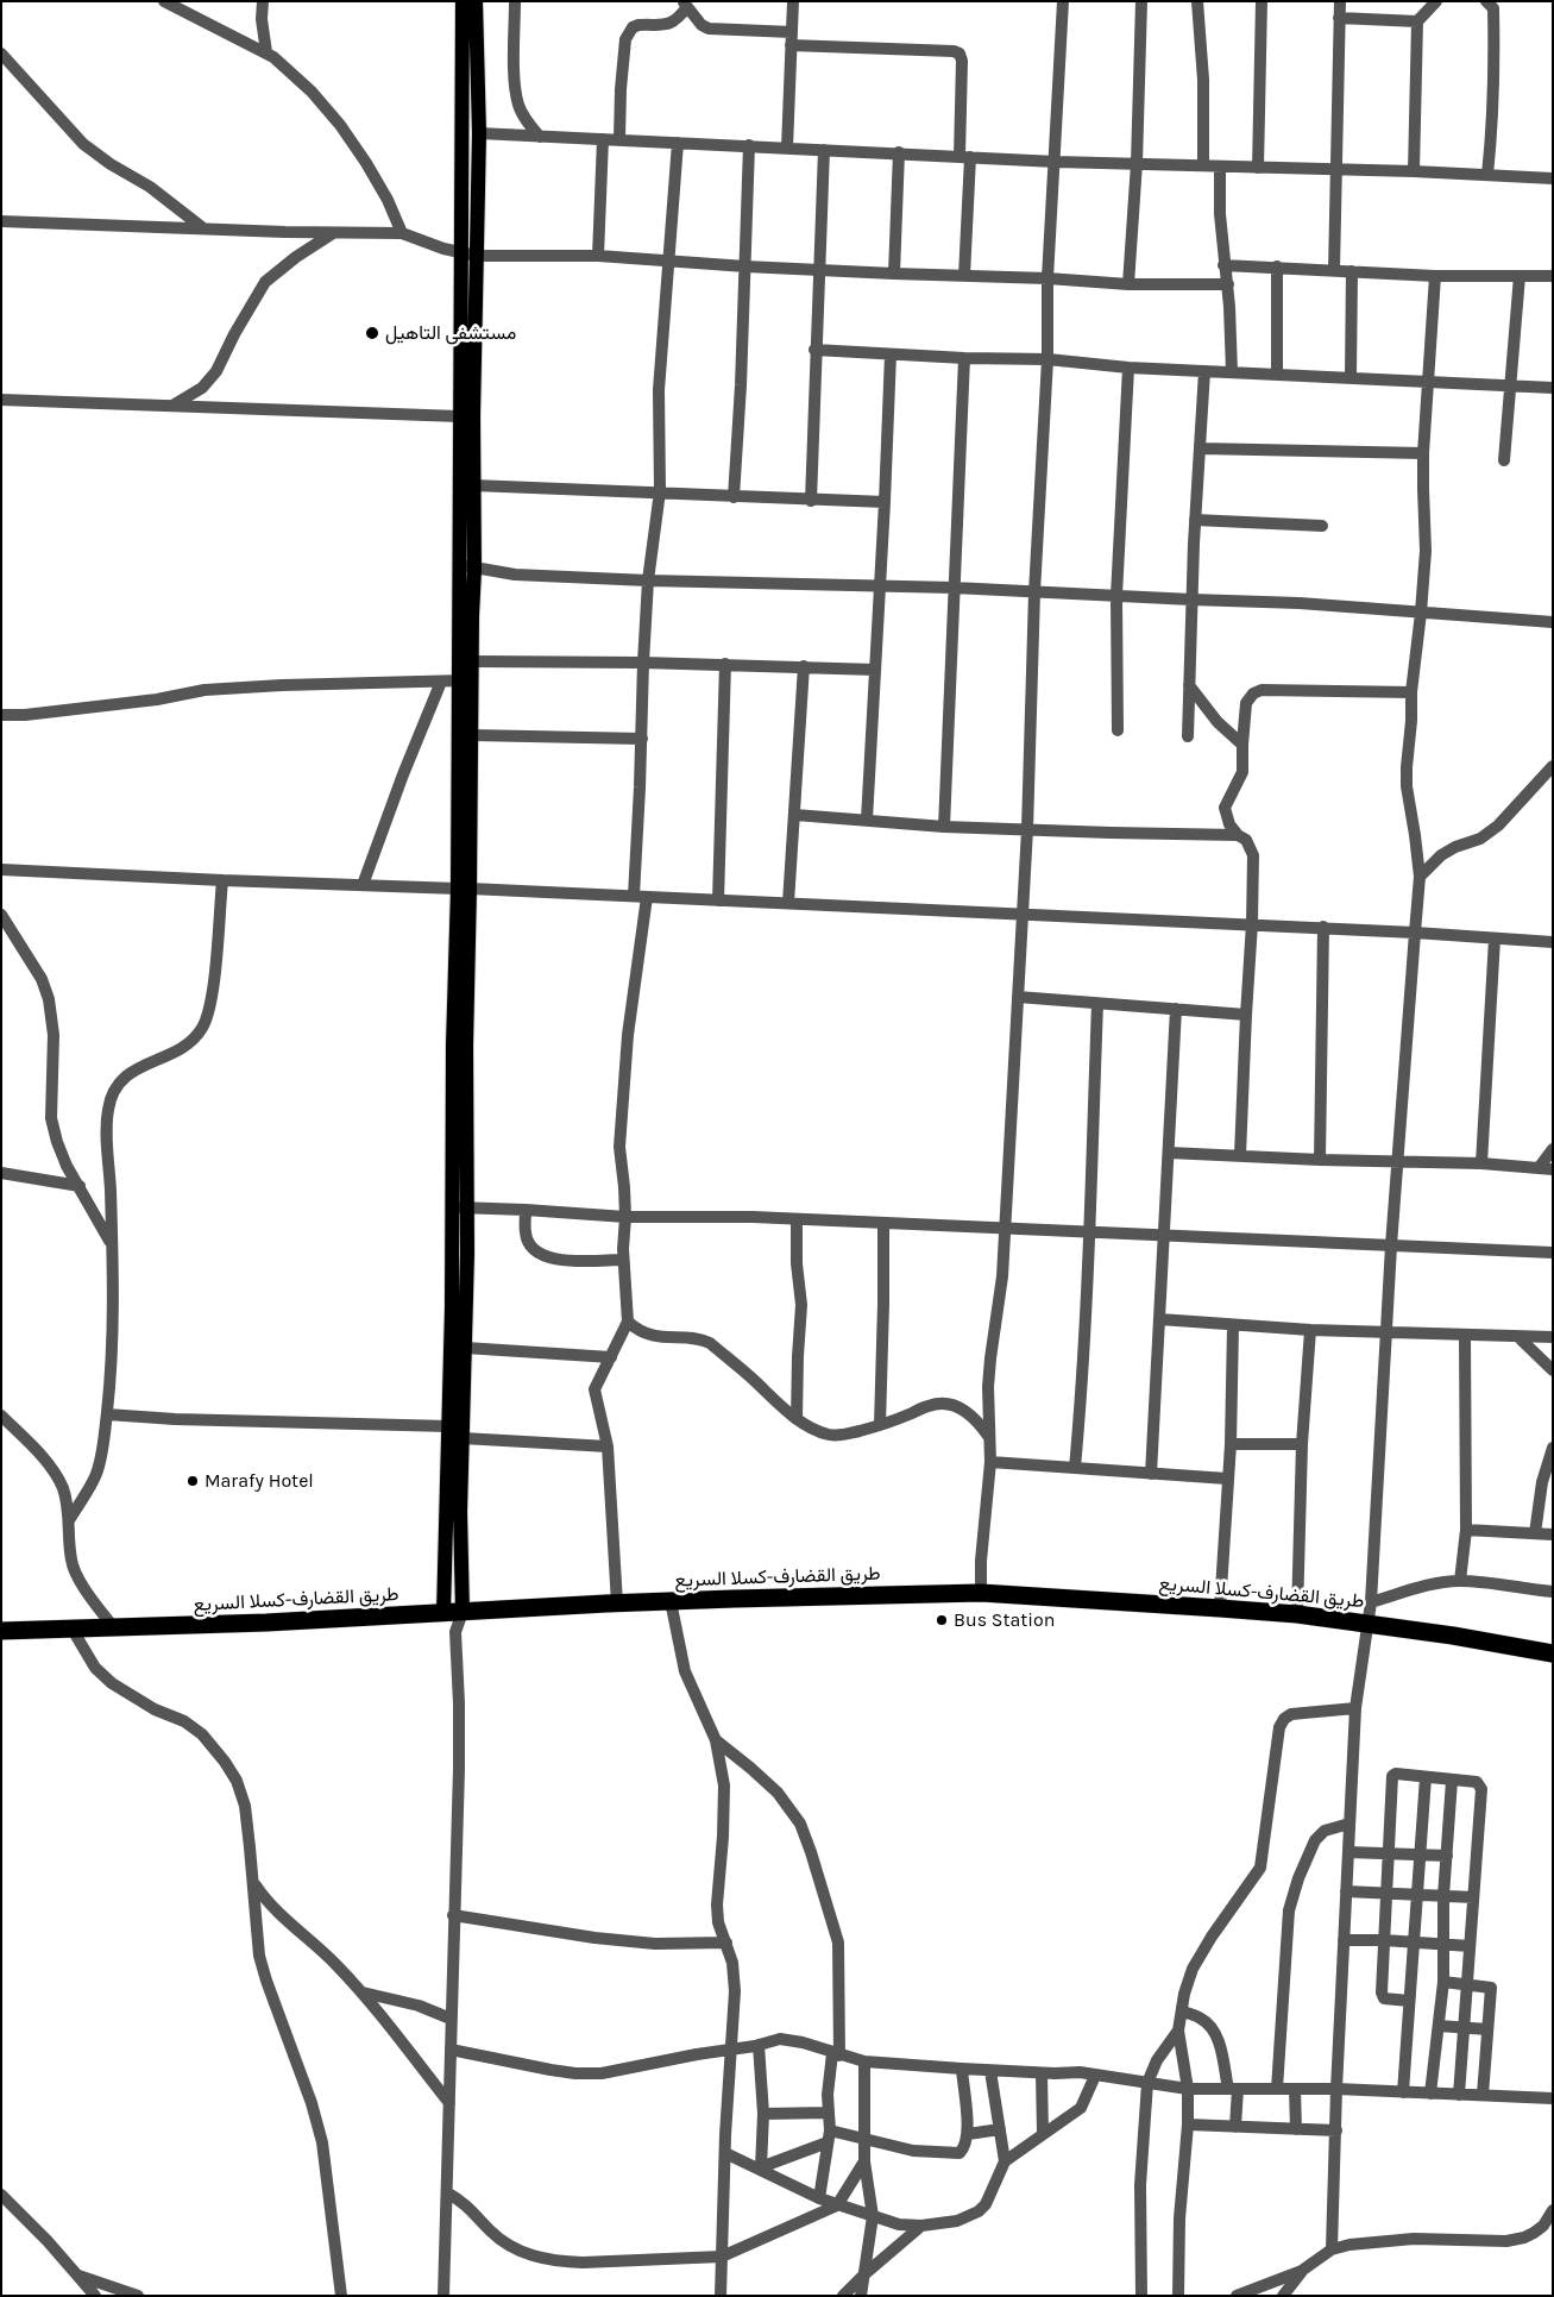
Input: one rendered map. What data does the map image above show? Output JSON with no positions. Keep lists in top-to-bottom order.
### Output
{
  "streets": {
    "highway": ["طريق القضارف-كسلا السريع"]
  },
  "places": ["مستشفى التاهيل", "Marafy Hotel", "Bus Station"]
}
